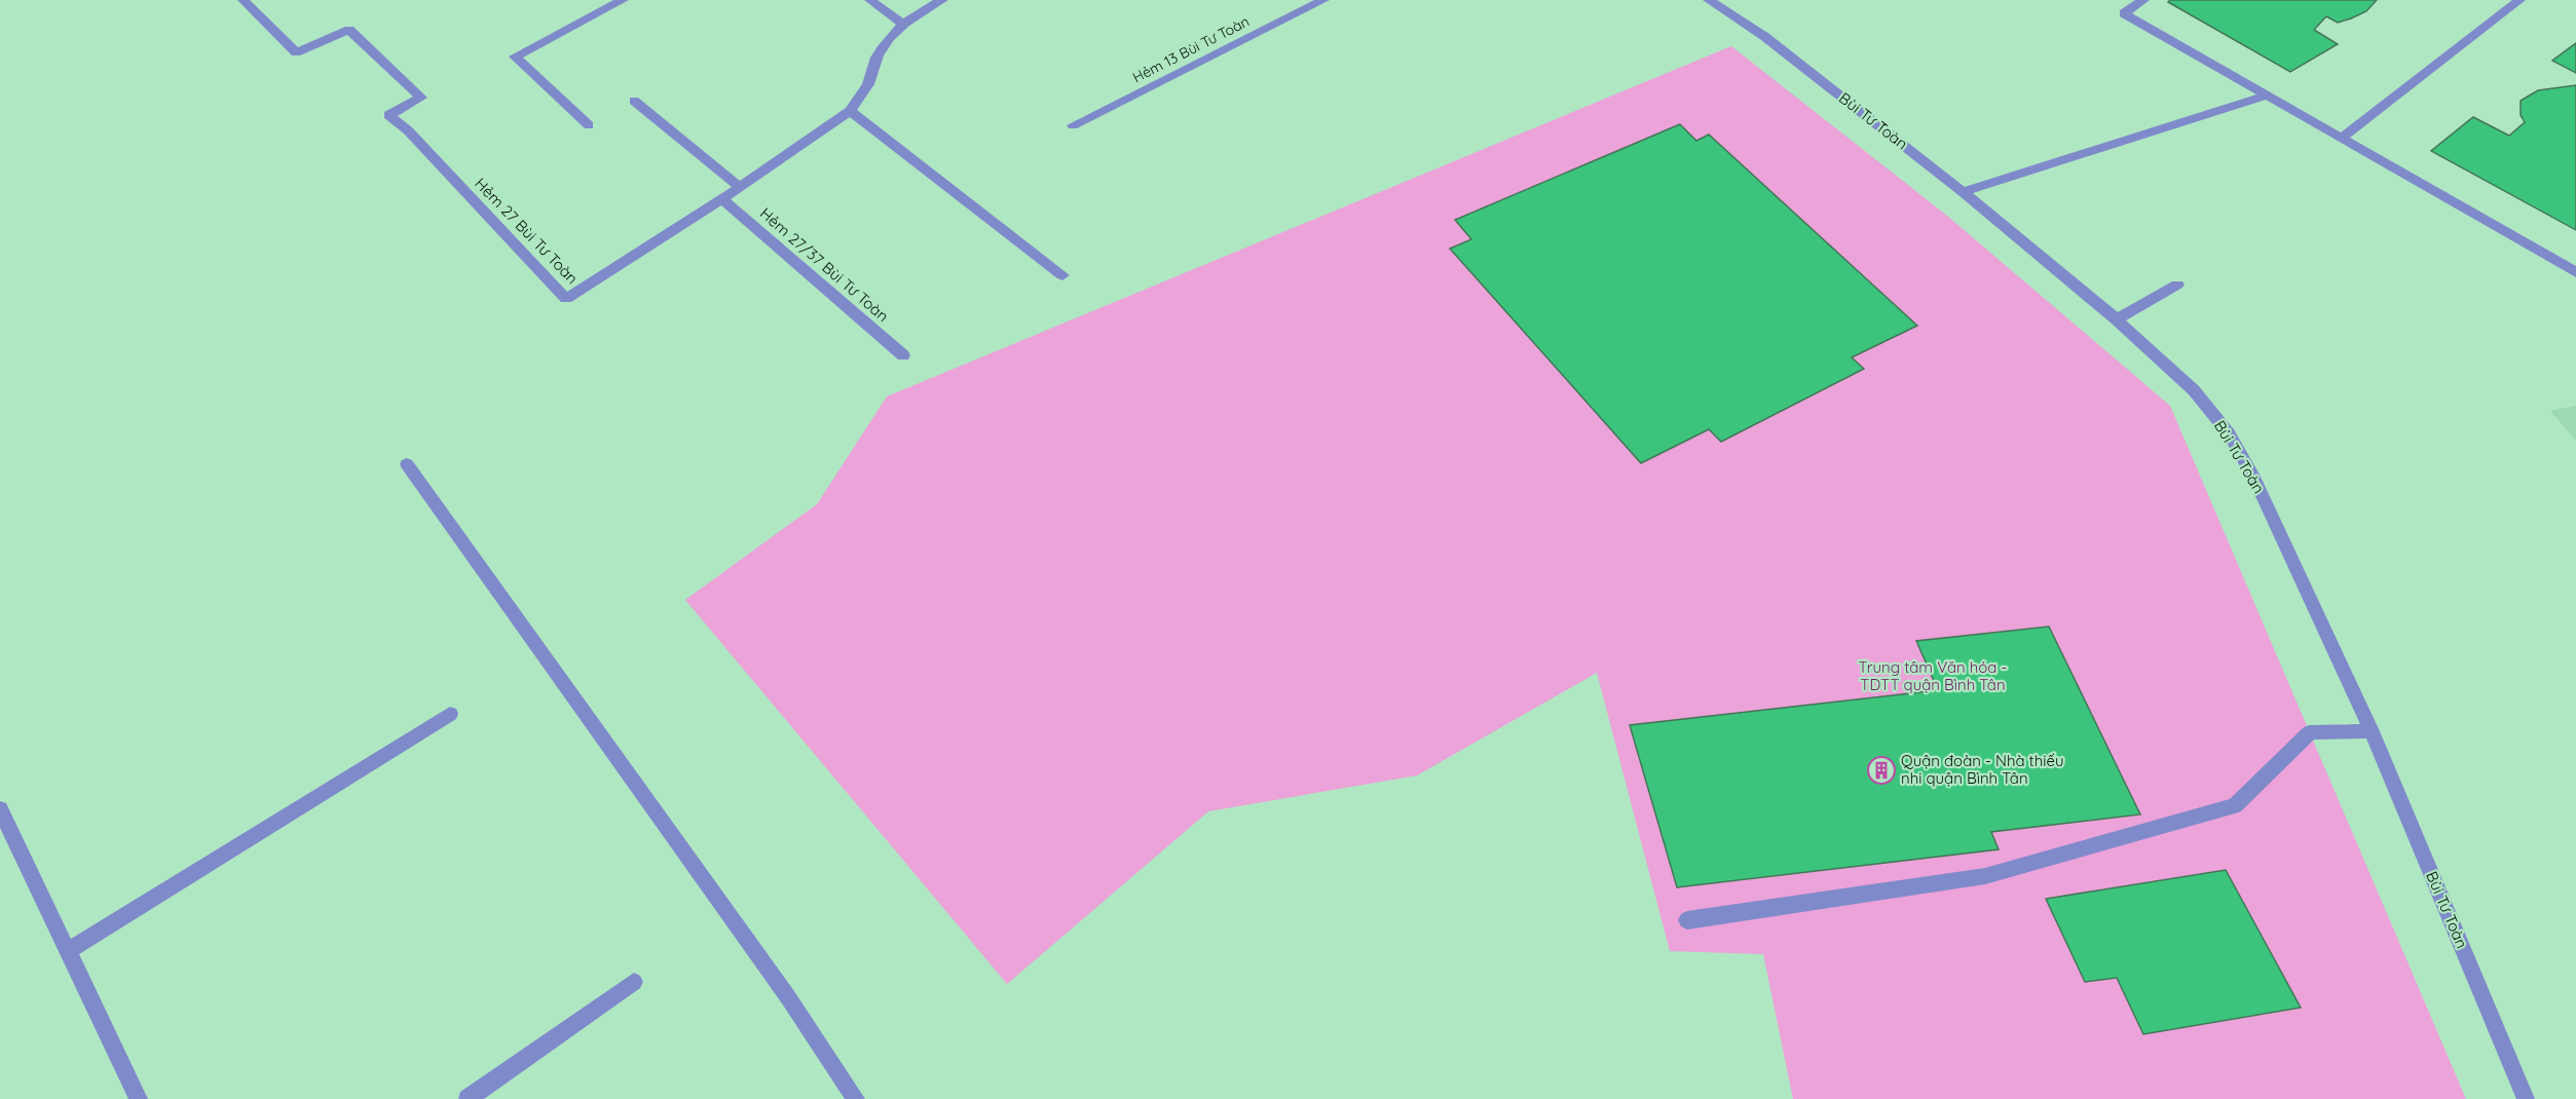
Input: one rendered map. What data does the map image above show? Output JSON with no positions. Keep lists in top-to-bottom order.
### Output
{
  "streets": {
    "street": [
      "Hẻm 13 Bùi Tư Toàn",
      "Bùi Tư Toàn",
      "Hẻm 27 Bùi Tư Toàn",
      "Hẻm 27/37 Bùi Tư Toàn"
    ]
  },
  "crossings": [
    ["Hẻm 27 Bùi Tư Toàn", "Hẻm 27/37 Bùi Tư Toàn"]
  ],
  "parks": ["Trung tâm Văn hóa - TDTT quận Bình Tân"],
  "places": {
    "building": ["Quận đoàn - Nhà thiếu nhi quận Bình Tân"]
  }
}
